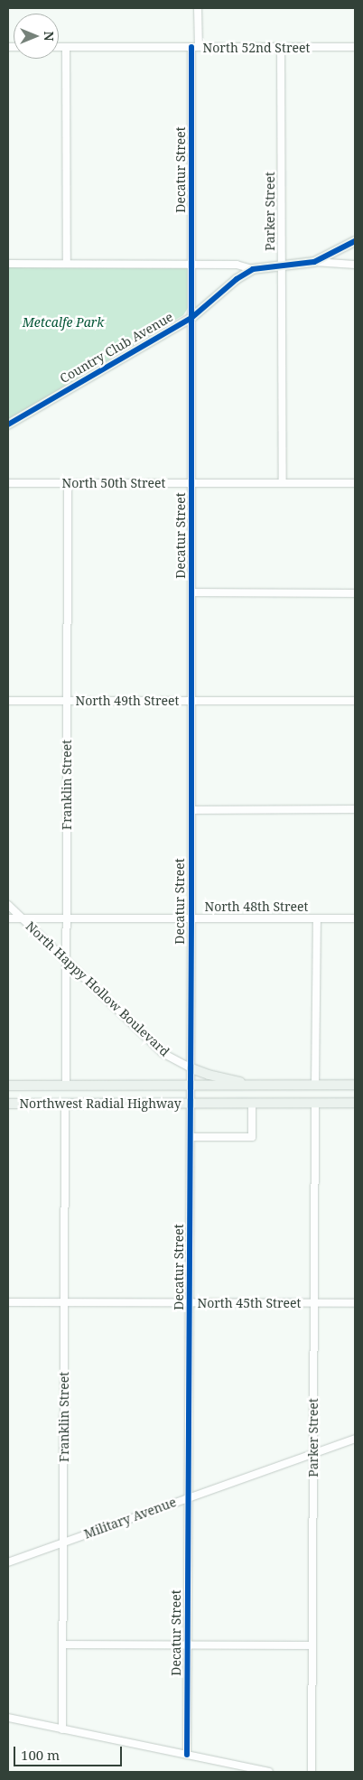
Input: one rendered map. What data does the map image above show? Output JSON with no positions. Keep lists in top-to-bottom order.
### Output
{
  "streets": {
    "main road": ["Country Club Avenue", "Northwest Radial Highway"],
    "street": [
      "North 52nd Street",
      "Decatur Street",
      "Parker Street",
      "North 50th Street",
      "North 49th Street",
      "Franklin Street",
      "North 48th Street",
      "North Happy Hollow Boulevard",
      "North 45th Street",
      "Military Avenue"
    ]
  },
  "crossings": [
    ["North 52nd Street", "Decatur Street"],
    ["North 52nd Street", "Parker Street"],
    ["Decatur Street", "Country Club Avenue"],
    ["Decatur Street", "North 50th Street"],
    ["Decatur Street", "North 49th Street"],
    ["Decatur Street", "North 48th Street"],
    ["Decatur Street", "North Happy Hollow Boulevard"],
    ["Decatur Street", "Northwest Radial Highway"],
    ["Decatur Street", "North 45th Street"],
    ["Decatur Street", "Military Avenue"],
    ["Parker Street", "Country Club Avenue"],
    ["Parker Street", "North 50th Street"],
    ["Parker Street", "Northwest Radial Highway"],
    ["Parker Street", "North 45th Street"],
    ["Parker Street", "Military Avenue"],
    ["North 50th Street", "Franklin Street"],
    ["North 49th Street", "Franklin Street"],
    ["Franklin Street", "North 48th Street"],
    ["Franklin Street", "North Happy Hollow Boulevard"],
    ["Franklin Street", "Northwest Radial Highway"],
    ["Franklin Street", "North 45th Street"],
    ["Franklin Street", "Military Avenue"],
    ["North 48th Street", "North Happy Hollow Boulevard"]
  ],
  "parks": ["Metcalfe Park"],
  "scale_bar": "100 m",
  "north": "right"
}
